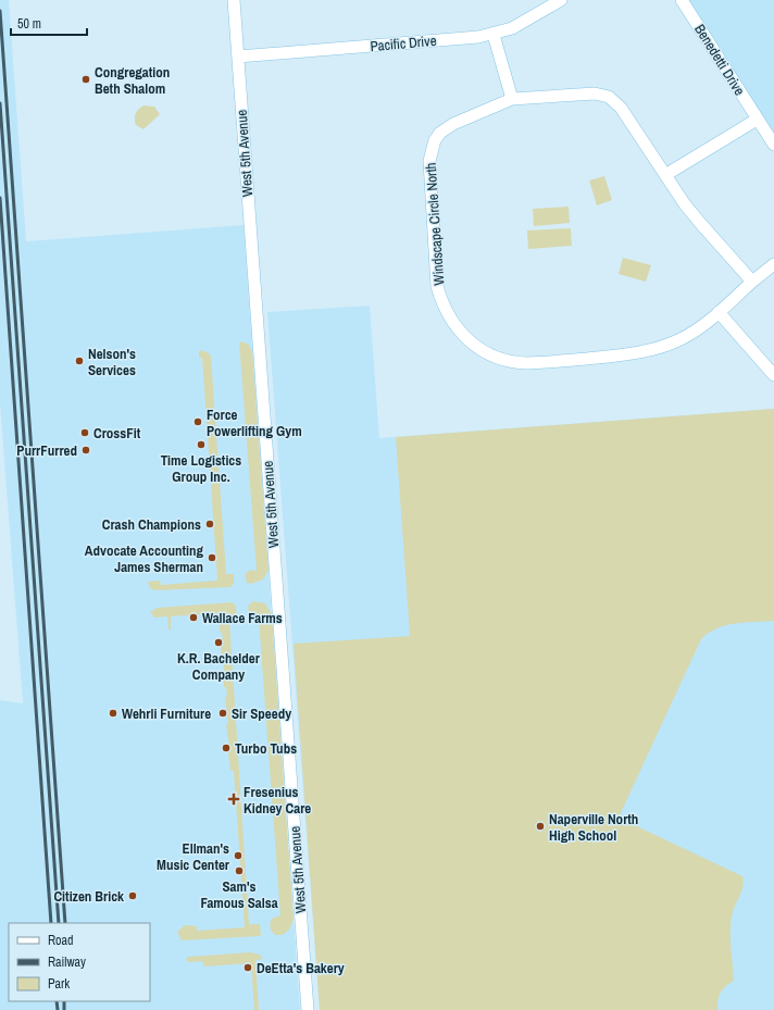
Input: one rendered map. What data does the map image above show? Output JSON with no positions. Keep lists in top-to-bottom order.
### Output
{
  "streets": {
    "street": [
      "Pacific Drive",
      "Benedetti Drive",
      "West 5th Avenue",
      "Windscape Circle North"
    ]
  },
  "crossings": [
    ["Pacific Drive", "West 5th Avenue"]
  ],
  "places": {
    "other": [
      "Congregation Beth Shalom",
      "Nelson's Services",
      "Force Powerlifting Gym",
      "CrossFit",
      "Time Logistics Group Inc.",
      "PurrFurred",
      "Crash Champions",
      "Advocate Accounting James Sherman",
      "Wallace Farms",
      "K.R. Bachelder Company",
      "Wehrli Furniture",
      "Sir Speedy",
      "Turbo Tubs",
      "Naperville North High School",
      "Ellman's Music Center",
      "Sam's Famous Salsa",
      "Citizen Brick",
      "DeEtta's Bakery"
    ],
    "health": ["Fresenius Kidney Care"]
  },
  "legend": ["Road", "Railway", "Park"],
  "scale_bar": "50 m"
}
